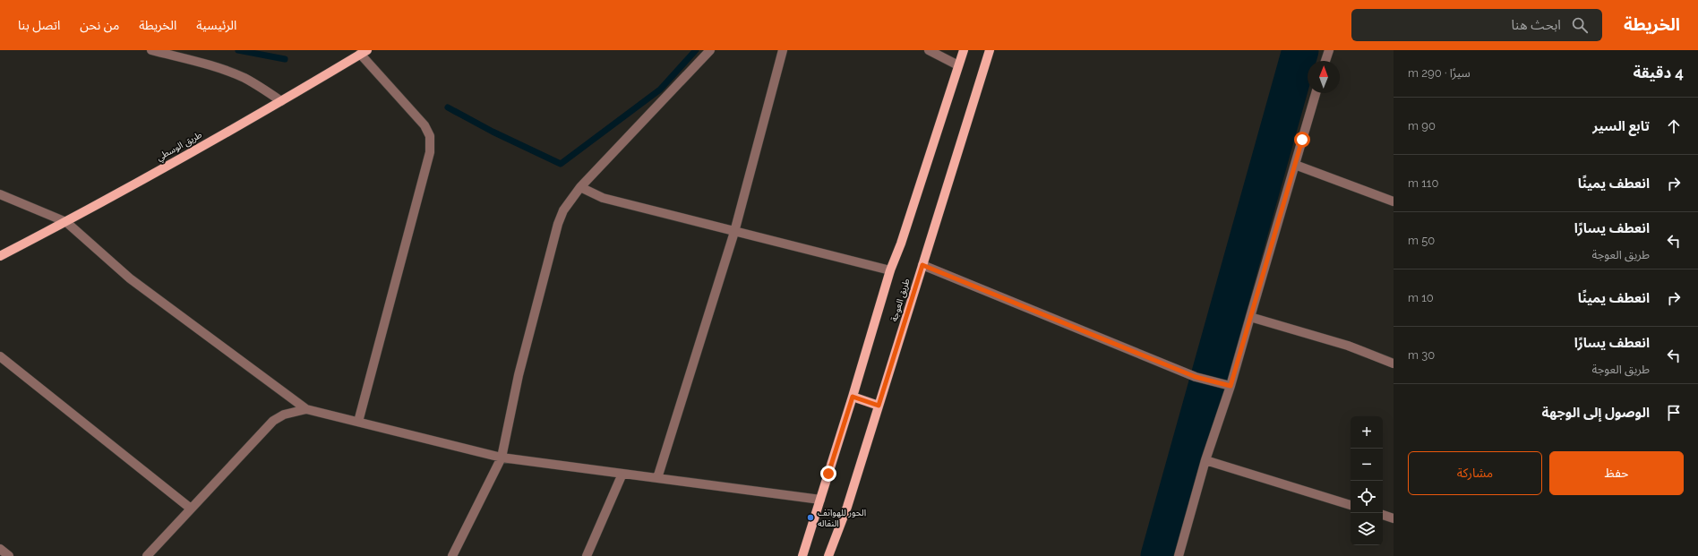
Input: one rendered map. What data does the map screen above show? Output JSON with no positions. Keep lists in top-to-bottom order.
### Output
{
  "streets": {
    "main road": ["طريق الوسطي", "طريق العوجة"]
  },
  "places": ["الحور للهواتف النقاله"],
  "north": "top",
  "page": {
    "header": "الخريطة",
    "search": "ابحث هنا",
    "nav": [
      "الرئيسية",
      "الخريطة",
      "من نحن",
      "اتصل بنا"
    ],
    "heading": ["4 دقيقة", "سيرًا · 290 m"],
    "list": [
      ["تابع السير", "90 m"],
      ["انعطف يمينًا", "110 m"],
      ["انعطف يسارًا", "طريق العوجة", "50 m"],
      ["انعطف يمينًا", "10 m"],
      ["انعطف يسارًا", "طريق العوجة", "30 m"],
      "الوصول إلى الوجهة"
    ],
    "map_buttons": ["+", "−"],
    "buttons": ["حفظ", "مشاركة"]
  }
}
